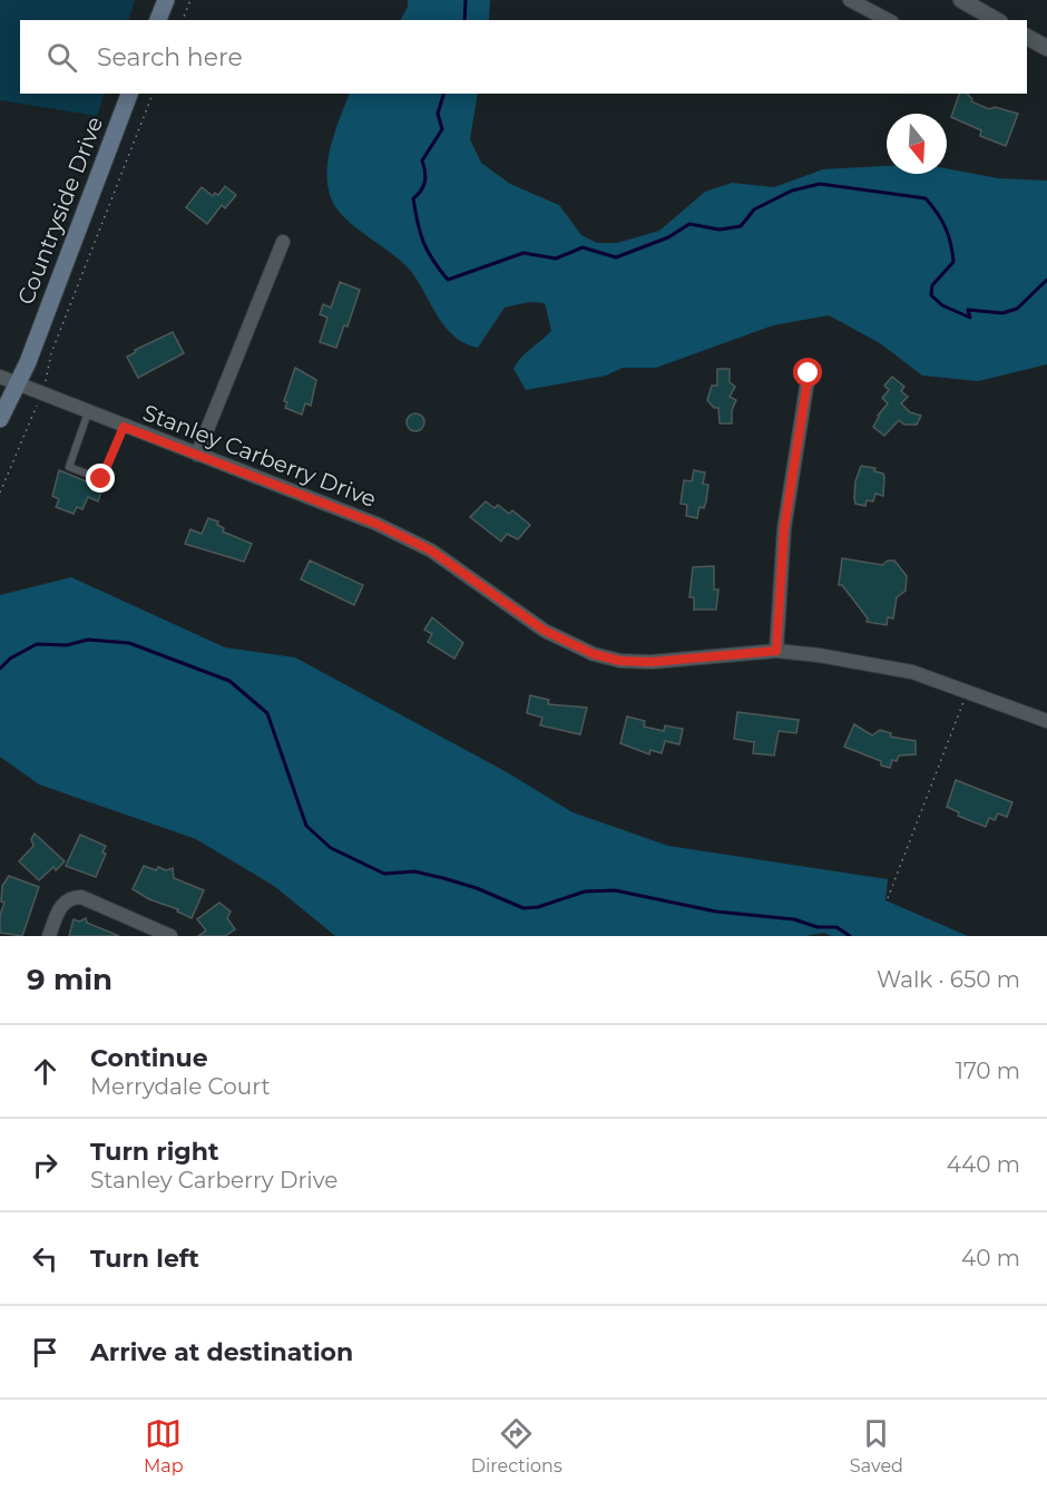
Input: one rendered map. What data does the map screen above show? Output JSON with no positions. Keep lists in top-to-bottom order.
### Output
{
  "streets": {
    "main road": ["Countryside Drive"],
    "street": ["Stanley Carberry Drive"]
  },
  "crossings": [
    ["Countryside Drive", "Stanley Carberry Drive"]
  ],
  "north": "bottom",
  "page": {
    "search": "Search here",
    "heading": ["9 min", "Walk · 650 m"],
    "list": [
      ["Continue", "Merrydale Court", "170 m"],
      ["Turn right", "Stanley Carberry Drive", "440 m"],
      ["Turn left", "40 m"],
      "Arrive at destination"
    ],
    "nav": ["Map", "Directions", "Saved"]
  }
}
